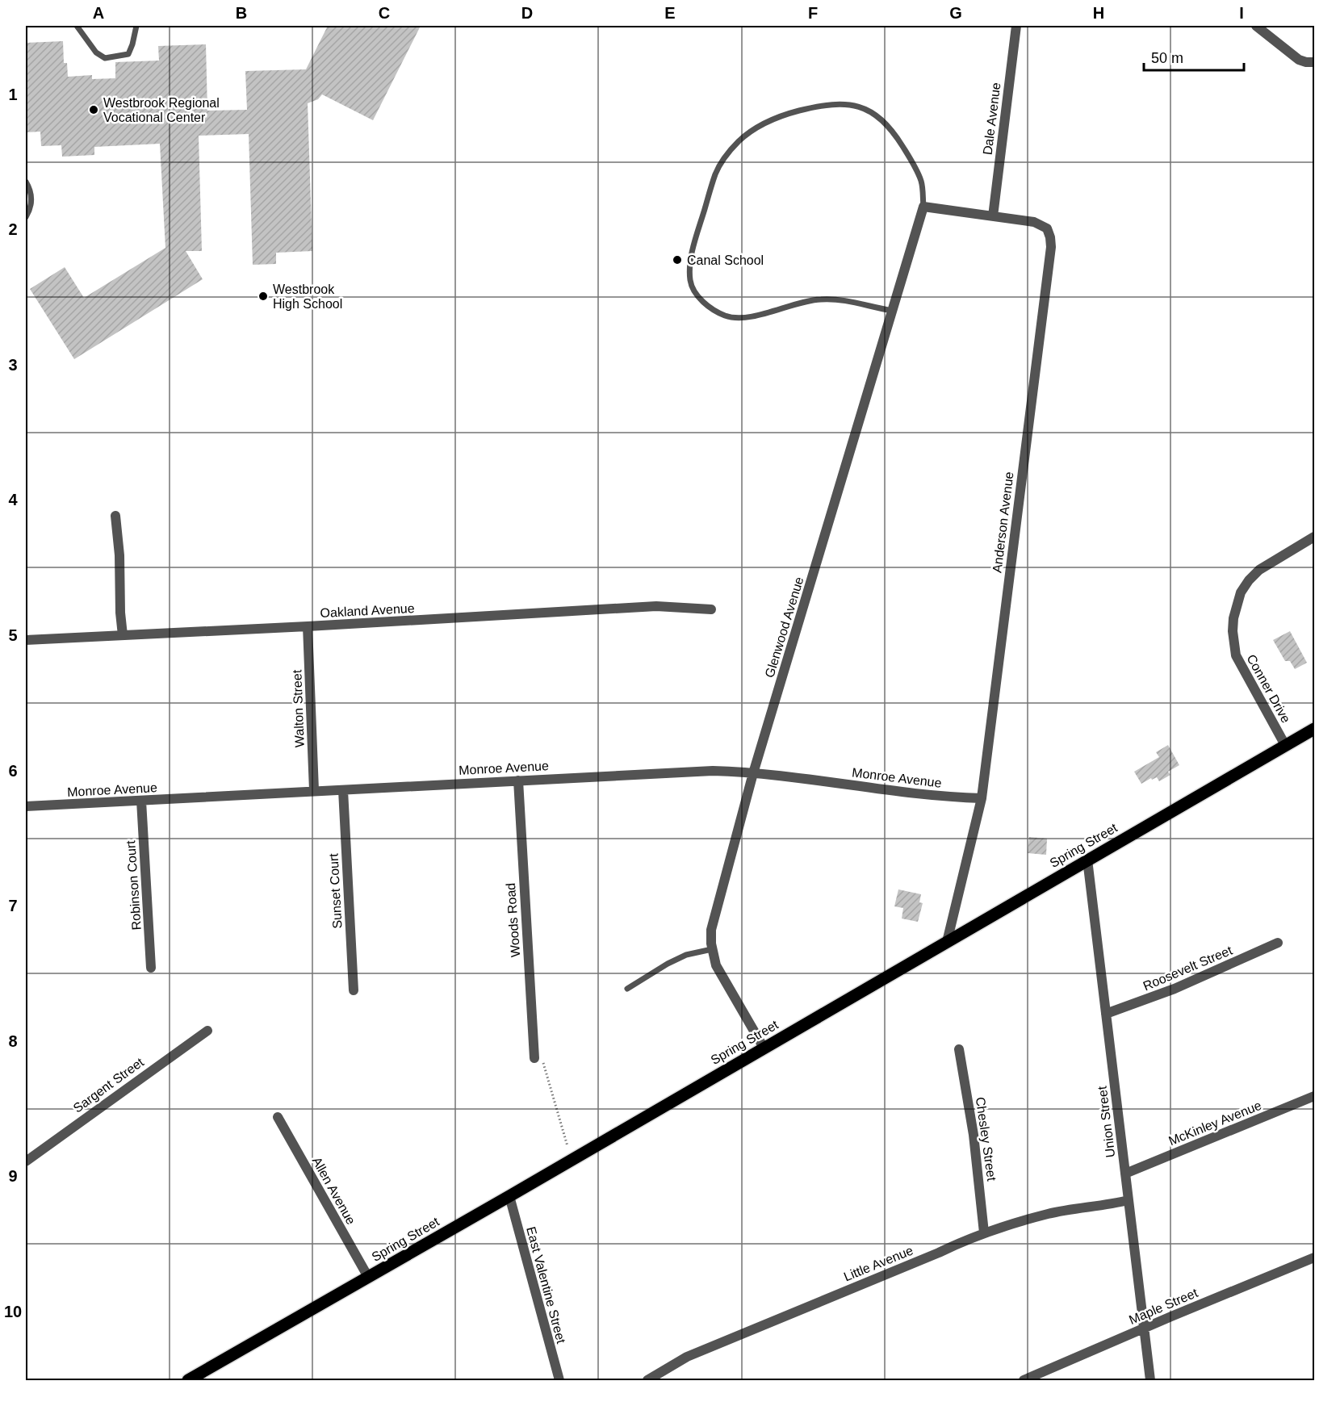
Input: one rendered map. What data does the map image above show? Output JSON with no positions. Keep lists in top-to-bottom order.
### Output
{
  "streets": {
    "main road": ["Spring Street"],
    "street": [
      "Dale Avenue",
      "Anderson Avenue",
      "Oakland Avenue",
      "Glenwood Avenue",
      "Conner Drive",
      "Walton Street",
      "Monroe Avenue",
      "Robinson Court",
      "Sunset Court",
      "Woods Road",
      "Roosevelt Street",
      "Sargent Street",
      "Union Street",
      "McKinley Avenue",
      "Chesley Street",
      "Allen Avenue",
      "Little Avenue",
      "East Valentine Street",
      "Maple Street"
    ]
  },
  "crossings": [
    ["Dale Avenue", "Anderson Avenue"],
    ["Anderson Avenue", "Glenwood Avenue"],
    ["Anderson Avenue", "Monroe Avenue"],
    ["Anderson Avenue", "Spring Street"],
    ["Oakland Avenue", "Walton Street"],
    ["Glenwood Avenue", "Monroe Avenue"],
    ["Glenwood Avenue", "Spring Street"],
    ["Conner Drive", "Spring Street"],
    ["Walton Street", "Monroe Avenue"],
    ["Monroe Avenue", "Robinson Court"],
    ["Monroe Avenue", "Sunset Court"],
    ["Monroe Avenue", "Woods Road"],
    ["Spring Street", "Union Street"],
    ["Spring Street", "Allen Avenue"],
    ["Spring Street", "East Valentine Street"],
    ["Roosevelt Street", "Union Street"],
    ["Union Street", "McKinley Avenue"],
    ["Union Street", "Little Avenue"],
    ["Union Street", "Maple Street"],
    ["Chesley Street", "Little Avenue"]
  ],
  "places": ["Westbrook Regional Vocational Center", "Canal School", "Westbrook High School"],
  "scale_bar": "50 m",
  "grid": {
    "columns": [
      "A",
      "B",
      "C",
      "D",
      "E",
      "F",
      "G",
      "H",
      "I"
    ],
    "rows": [
      "1",
      "2",
      "3",
      "4",
      "5",
      "6",
      "7",
      "8",
      "9",
      "10"
    ]
  }
}
